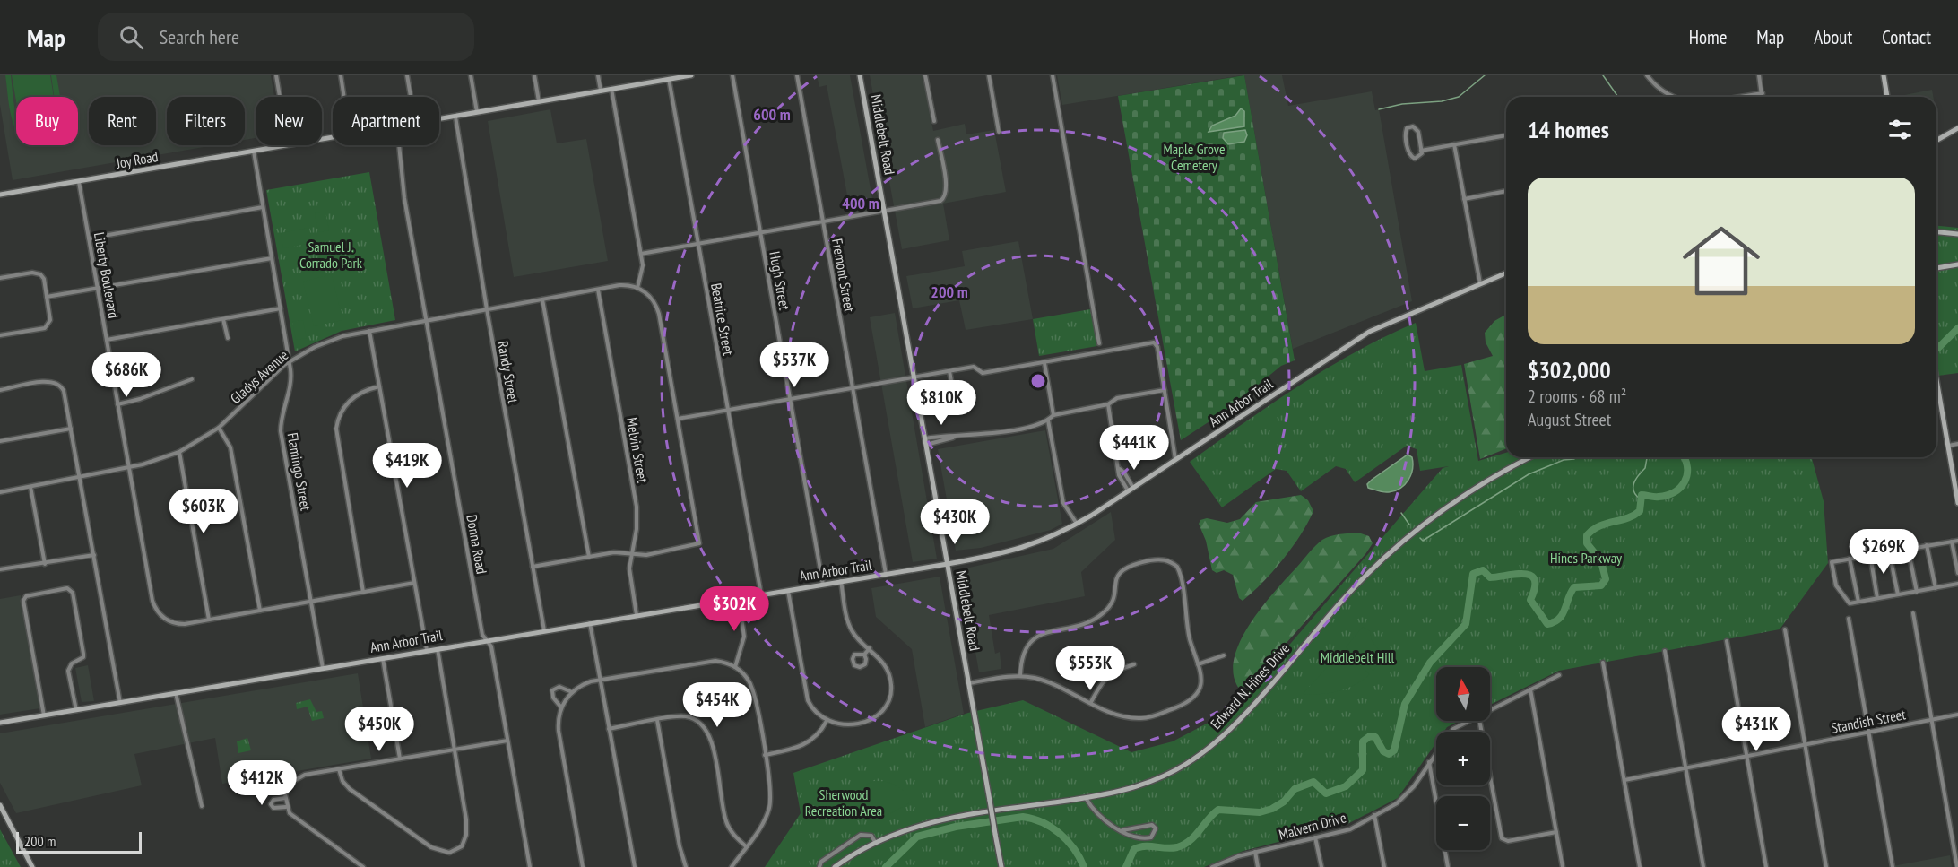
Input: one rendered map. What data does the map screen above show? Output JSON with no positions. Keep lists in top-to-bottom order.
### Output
{
  "streets": {
    "street": [
      "Middlebelt Road",
      "Joy Road",
      "Liberty Boulevard",
      "Fremont Street",
      "Hugh Street",
      "Beatrice Street",
      "Randy Street",
      "Gladys Avenue",
      "Ann Arbor Trail",
      "Melvin Street",
      "Flamingo Street",
      "Donna Road",
      "Edward N. Hines Drive",
      "Standish Street",
      "Malvern Drive"
    ]
  },
  "crossings": [
    ["Middlebelt Road", "Ann Arbor Trail"],
    ["Joy Road", "Liberty Boulevard"],
    ["Joy Road", "Beatrice Street"],
    ["Joy Road", "Randy Street"],
    ["Joy Road", "Flamingo Street"],
    ["Liberty Boulevard", "Gladys Avenue"],
    ["Fremont Street", "Ann Arbor Trail"],
    ["Hugh Street", "Ann Arbor Trail"],
    ["Beatrice Street", "Ann Arbor Trail"],
    ["Randy Street", "Gladys Avenue"],
    ["Randy Street", "Ann Arbor Trail"],
    ["Gladys Avenue", "Melvin Street"],
    ["Gladys Avenue", "Flamingo Street"],
    ["Gladys Avenue", "Donna Road"],
    ["Ann Arbor Trail", "Melvin Street"],
    ["Ann Arbor Trail", "Flamingo Street"],
    ["Ann Arbor Trail", "Donna Road"]
  ],
  "parks": [
    "Maple Grove Cemetery",
    "Samuel J. Corrado Park",
    "Hines Parkway",
    "Middlebelt Hill",
    "Sherwood Recreation Area"
  ],
  "scale_bar": "200 m",
  "north": "top",
  "page": {
    "header": "Map",
    "search": "Search here",
    "nav": [
      "Home",
      "Map",
      "About",
      "Contact"
    ],
    "chip": [
      "Buy",
      "Rent",
      "Filters",
      "New",
      "Apartment"
    ],
    "heading": "14 homes",
    "list": [
      {
        "name": "$302,000",
        "note": "2 rooms · 68 m² · August Street"
      }
    ],
    "price": [
      "$537K",
      "$686K",
      "$810K",
      "$441K",
      "$419K",
      "$603K",
      "$430K",
      "$269K",
      "$302K",
      "$553K",
      "$454K",
      "$450K",
      "$431K",
      "$412K"
    ],
    "map_buttons": ["+", "−"],
    "scale": "200 m"
  },
  "rings": ["600 m", "400 m", "200 m"]
}
